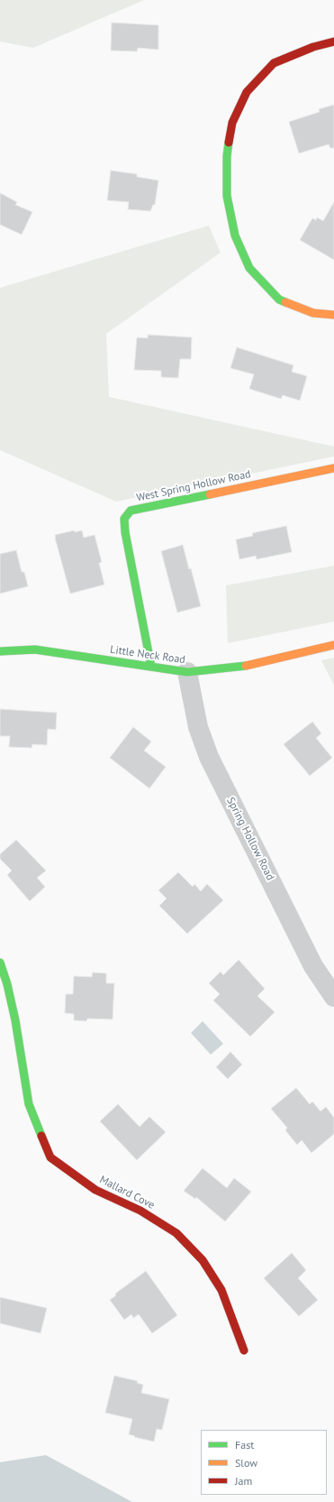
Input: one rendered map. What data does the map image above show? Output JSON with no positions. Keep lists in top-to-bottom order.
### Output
{
  "streets": {
    "street": [
      "West Spring Hollow Road",
      "Little Neck Road",
      "Spring Hollow Road",
      "Mallard Cove"
    ]
  },
  "crossings": [
    ["West Spring Hollow Road", "Little Neck Road"],
    ["Little Neck Road", "Spring Hollow Road"]
  ],
  "legend": ["Fast", "Slow", "Jam"]
}
